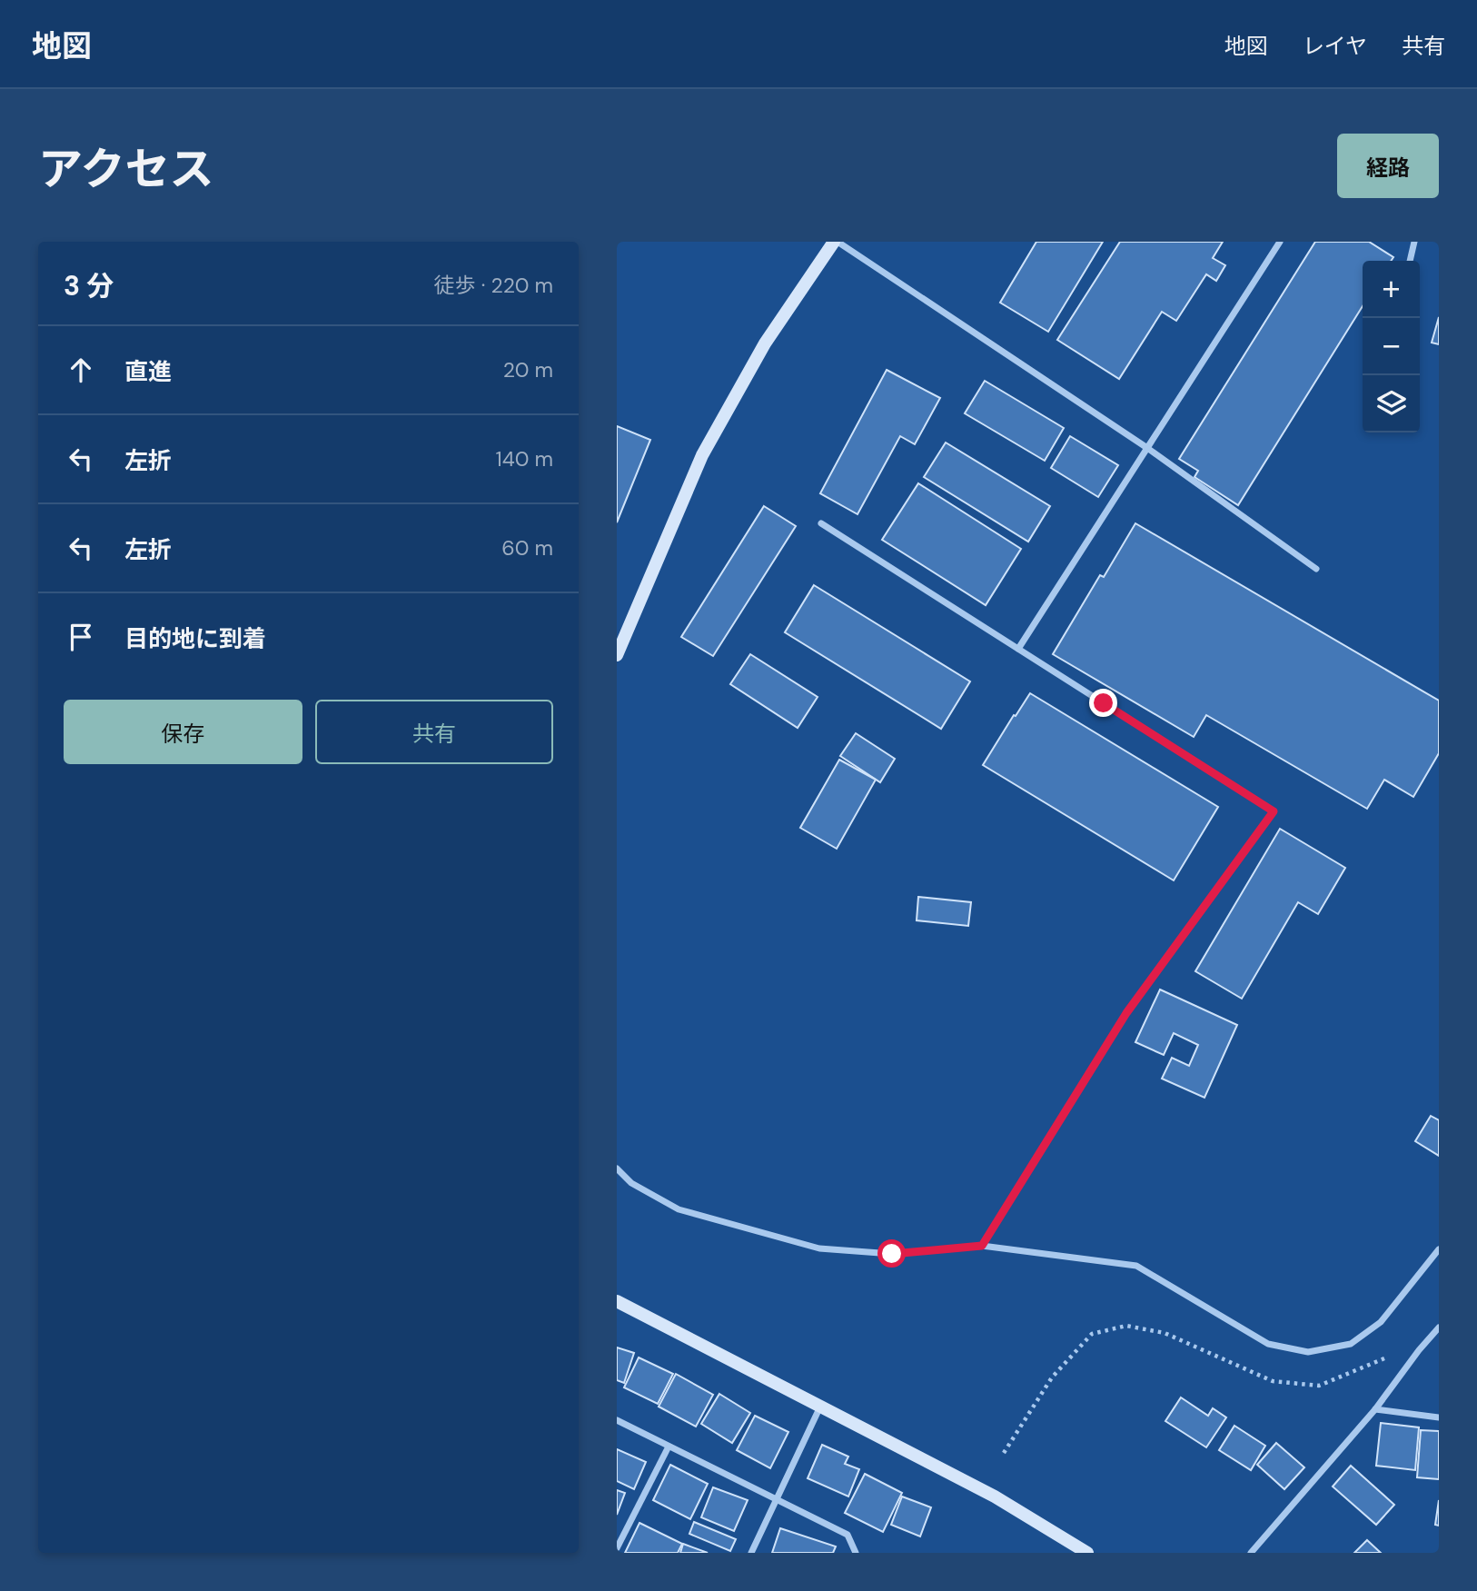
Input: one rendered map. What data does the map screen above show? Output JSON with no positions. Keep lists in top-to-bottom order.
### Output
{
  "page": {
    "header": "地図",
    "nav": ["地図", "レイヤ", "共有"],
    "title": "アクセス",
    "buttons": [
      "経路",
      ["保存", "共有"]
    ],
    "heading": ["3 分", "徒歩 · 220 m"],
    "map_buttons": ["+", "−"],
    "list": [
      ["直進", "20 m"],
      ["左折", "140 m"],
      ["左折", "60 m"],
      "目的地に到着"
    ]
  }
}
